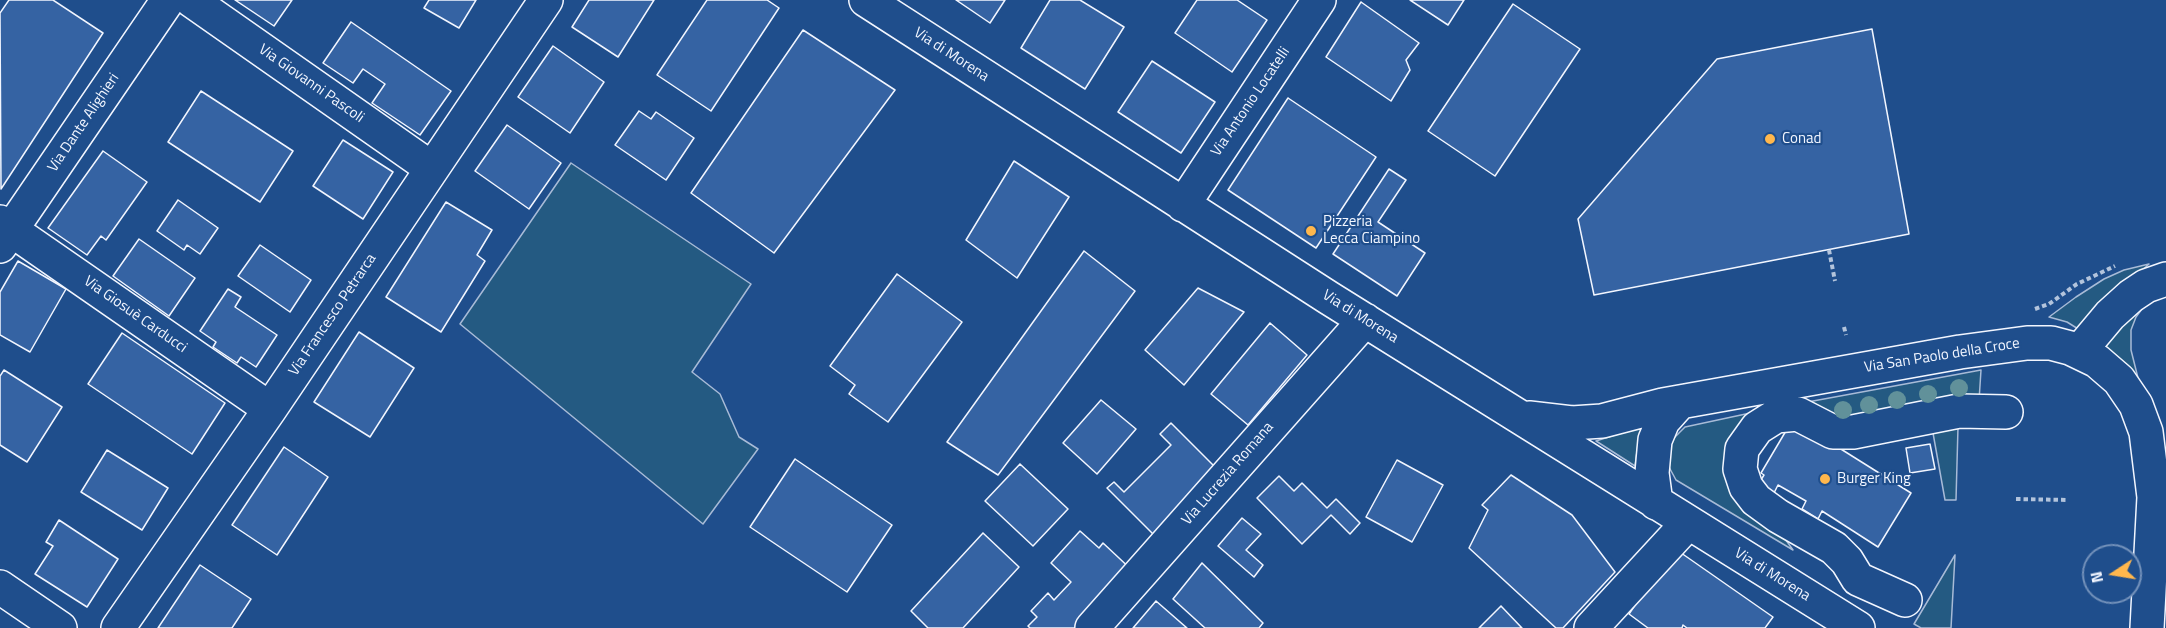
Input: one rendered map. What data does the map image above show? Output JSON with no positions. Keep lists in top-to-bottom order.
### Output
{
  "streets": {
    "street": [
      "Via di Morena",
      "Via Giovanni Pascoli",
      "Via Antonio Locatelli",
      "Via Dante Alighieri",
      "Via Giosuè Carducci",
      "Via Francesco Petrarca",
      "Via San Paolo della Croce",
      "Via Lucrezia Romana"
    ]
  },
  "crossings": [
    ["Via di Morena", "Via Antonio Locatelli"],
    ["Via di Morena", "Via San Paolo della Croce"],
    ["Via di Morena", "Via Lucrezia Romana"],
    ["Via Giovanni Pascoli", "Via Francesco Petrarca"],
    ["Via Dante Alighieri", "Via Giosuè Carducci"],
    ["Via Giosuè Carducci", "Via Francesco Petrarca"]
  ],
  "places": ["Conad", "Pizzeria Lecca Ciampino", "Burger King"],
  "north": "left"
}
